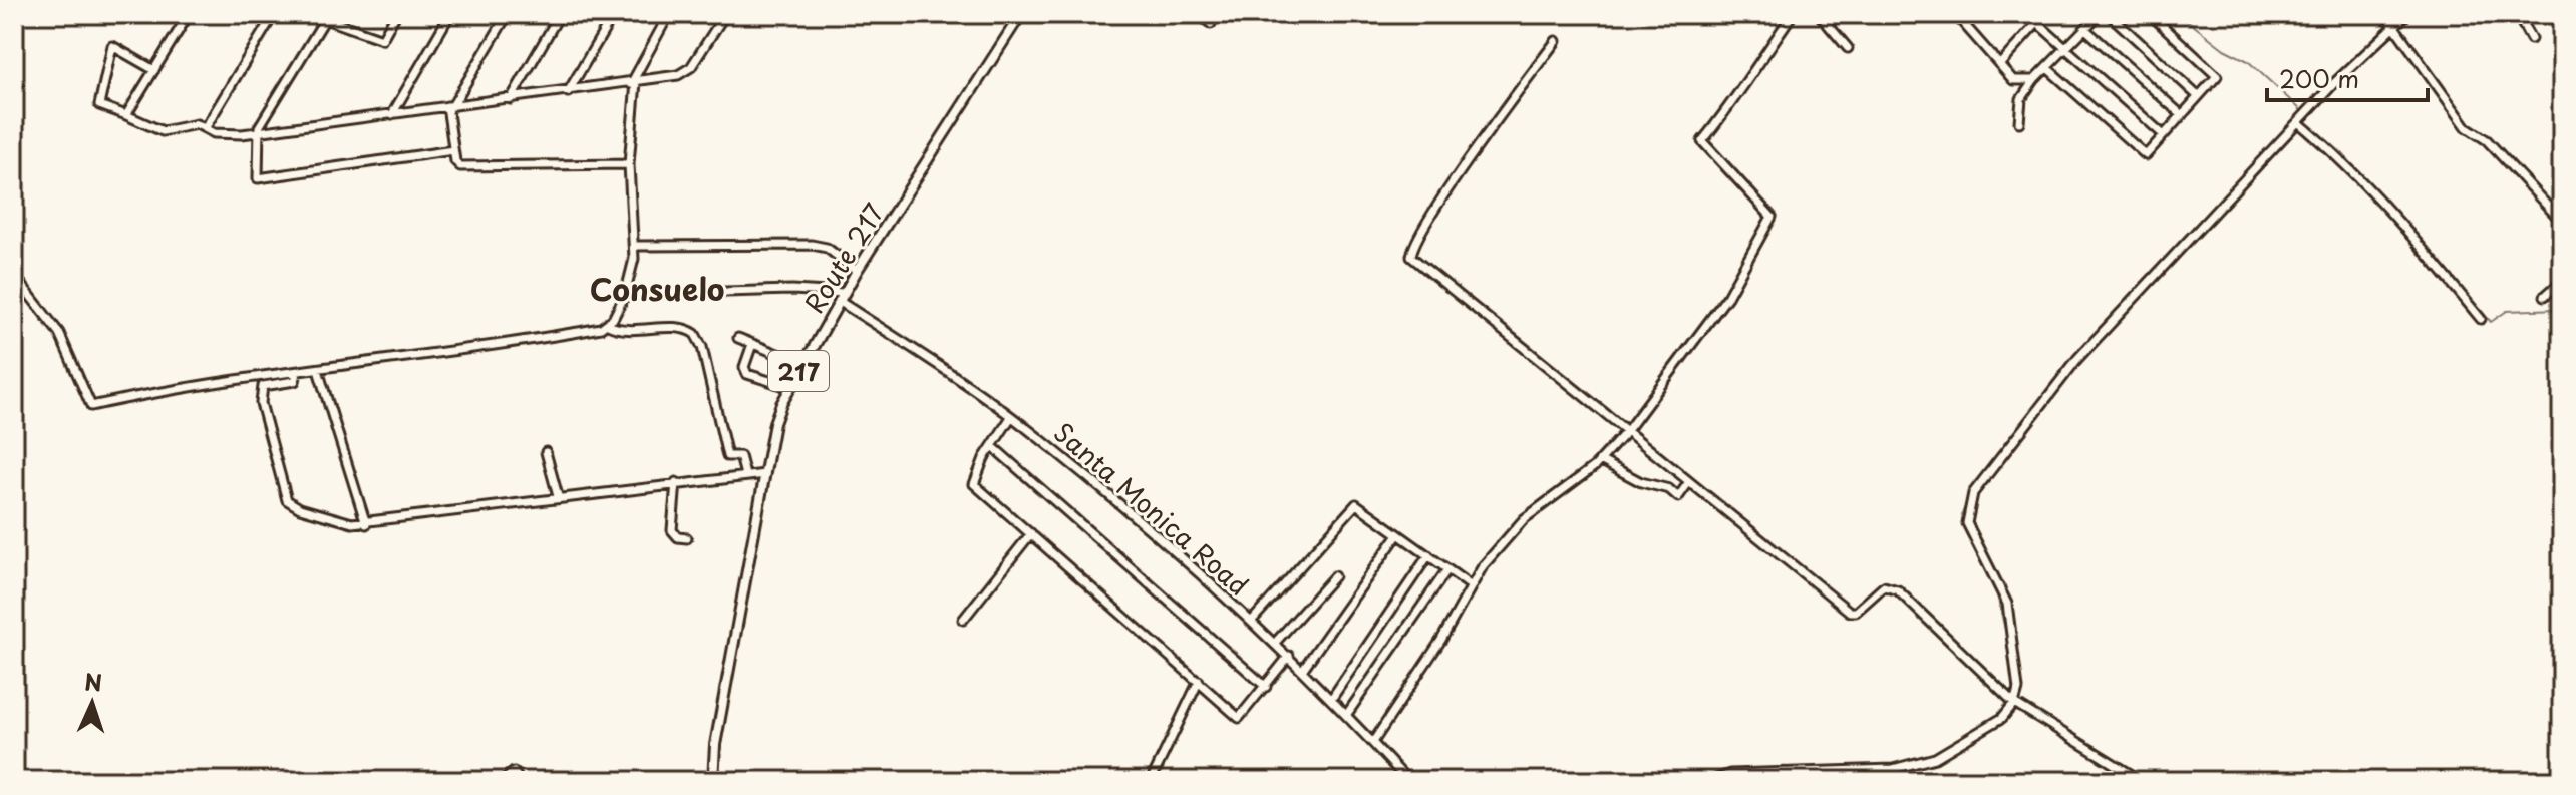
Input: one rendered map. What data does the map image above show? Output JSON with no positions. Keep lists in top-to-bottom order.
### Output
{
  "streets": {
    "main road": ["Route 217", "217"],
    "street": ["Santa Monica Road"]
  },
  "crossings": [
    ["Route 217", "Santa Monica Road"]
  ],
  "districts": ["Consuelo"],
  "scale_bar": "200 m",
  "north": "top"
}
